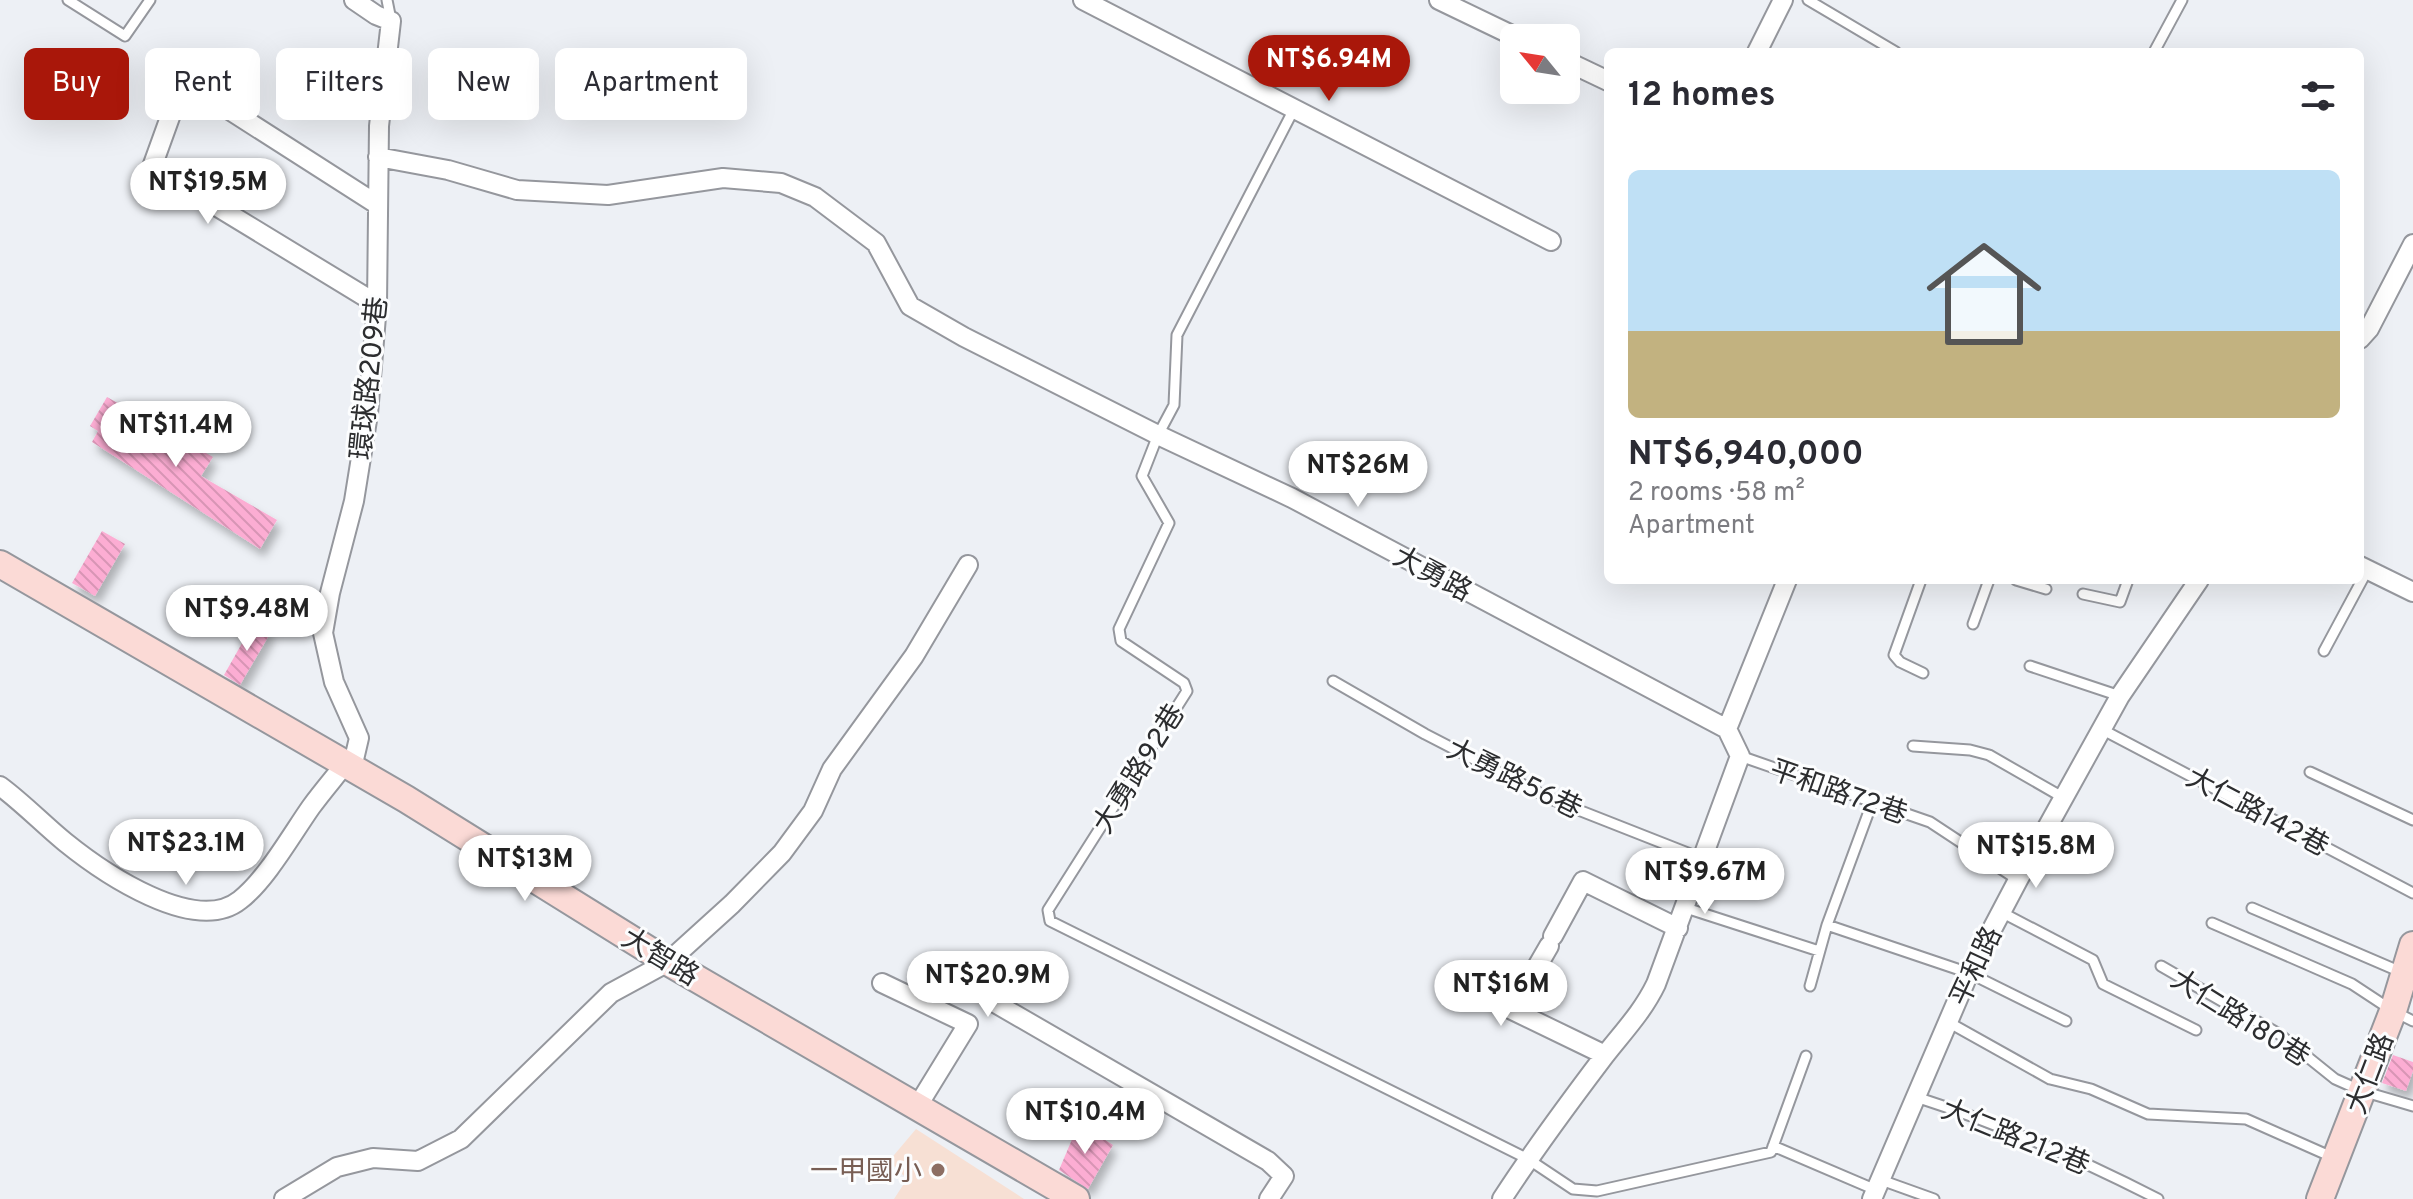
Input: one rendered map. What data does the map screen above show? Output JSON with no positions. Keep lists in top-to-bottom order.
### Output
{
  "streets": {
    "street": [
      "環球路209巷",
      "大勇路",
      "大智路",
      "平和路",
      "大仁路"
    ],
    "lane": [
      "大勇路92巷",
      "大勇路56巷",
      "平和路72巷",
      "大仁路142巷",
      "大仁路180巷",
      "大仁路212巷"
    ]
  },
  "crossings": [
    ["環球路209巷", "大勇路"],
    ["環球路209巷", "大智路"],
    ["大勇路", "大勇路92巷"],
    ["平和路72巷", "平和路"],
    ["大仁路142巷", "平和路"],
    ["平和路", "大仁路180巷"],
    ["平和路", "大仁路212巷"],
    ["大仁路180巷", "大仁路"]
  ],
  "places": ["一甲國小"],
  "north": "top left",
  "page": {
    "price": [
      "NT$6.94M",
      "NT$19.5M",
      "NT$11.4M",
      "NT$26M",
      "NT$9.48M",
      "NT$23.1M",
      "NT$15.8M",
      "NT$13M",
      "NT$9.67M",
      "NT$20.9M",
      "NT$16M",
      "NT$10.4M"
    ],
    "chip": [
      "Buy",
      "Rent",
      "Filters",
      "New",
      "Apartment"
    ],
    "heading": "12 homes",
    "list": [
      {
        "name": "NT$6,940,000",
        "note": "2 rooms · 58 m² · Apartment"
      }
    ]
  }
}
